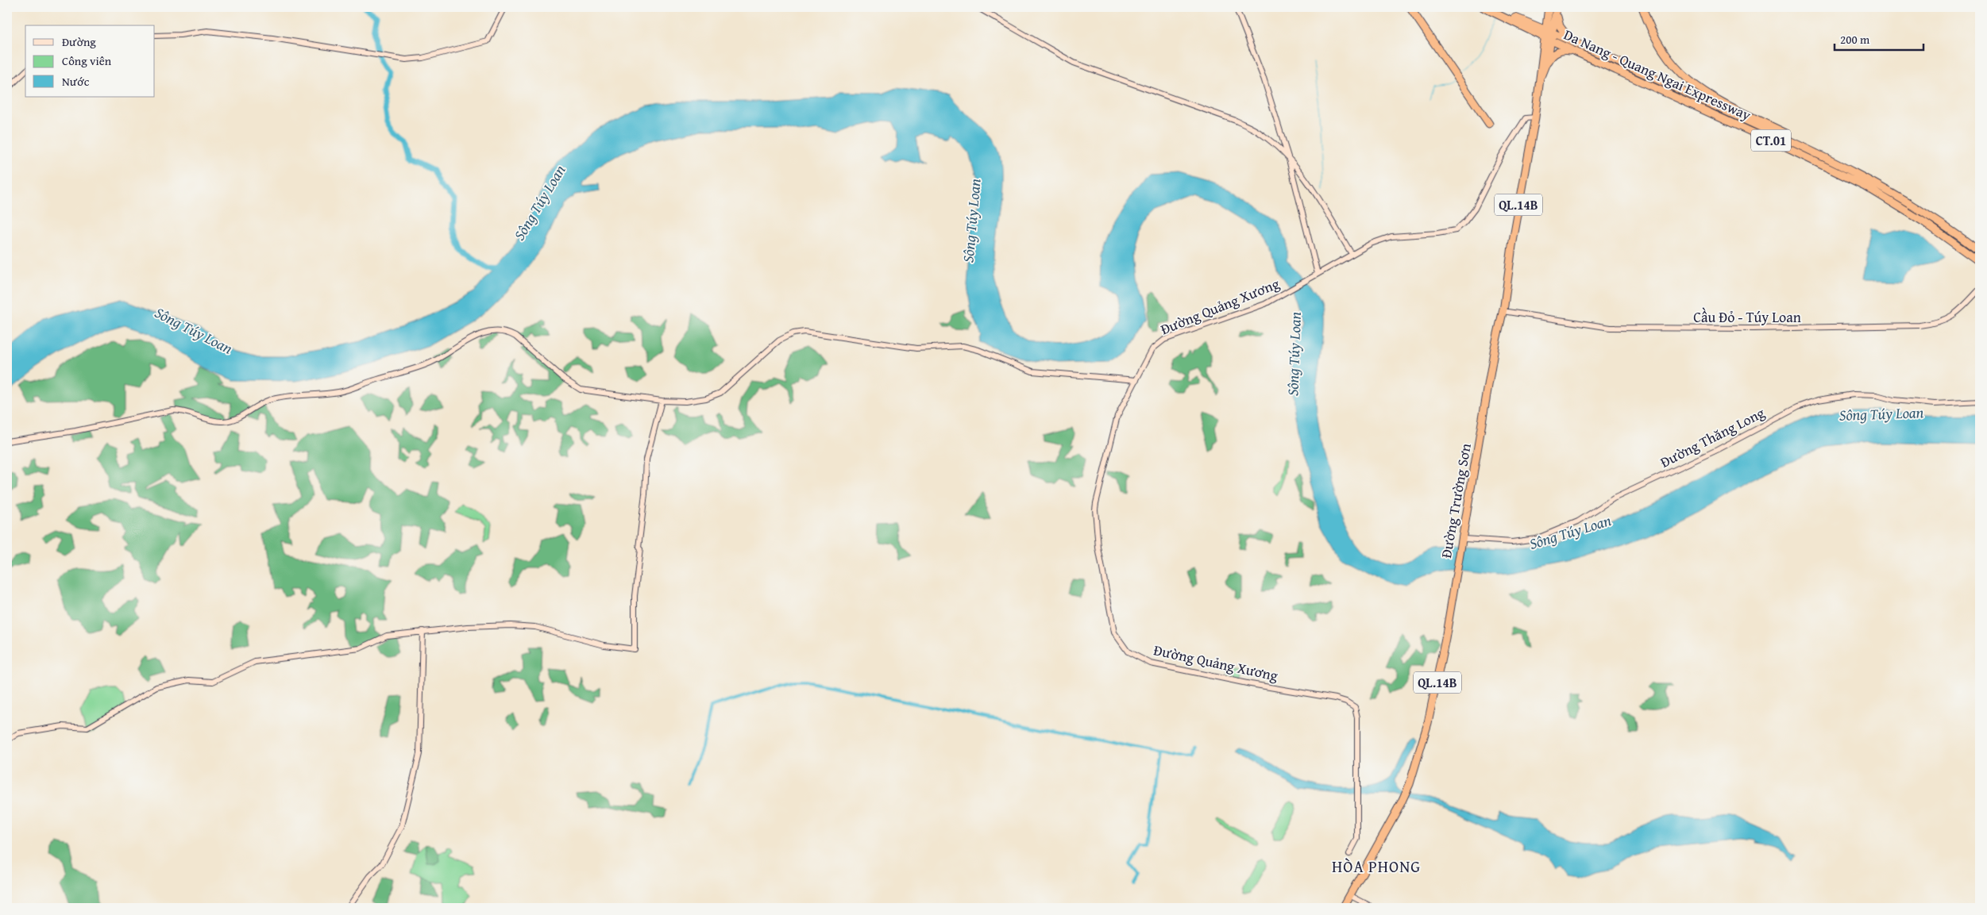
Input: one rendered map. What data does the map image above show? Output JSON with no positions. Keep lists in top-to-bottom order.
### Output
{
  "streets": {
    "highway": [
      "Da Nang - Quang Ngai Expressway",
      "CT.01",
      "QL.14B",
      "Đường Trường Sơn"
    ],
    "street": ["Đường Quảng Xương", "Cầu Đỏ - Túy Loan", "Đường Thăng Long"]
  },
  "crossings": [
    ["Da Nang - Quang Ngai Expressway", "Đường Trường Sơn"],
    ["Cầu Đỏ - Túy Loan", "Đường Trường Sơn"],
    ["Đường Thăng Long", "Đường Trường Sơn"]
  ],
  "districts": ["HÒA PHONG"],
  "water": ["Sông Túy Loan"],
  "legend": ["Đường", "Công viên", "Nước"],
  "scale_bar": "200 m"
}
